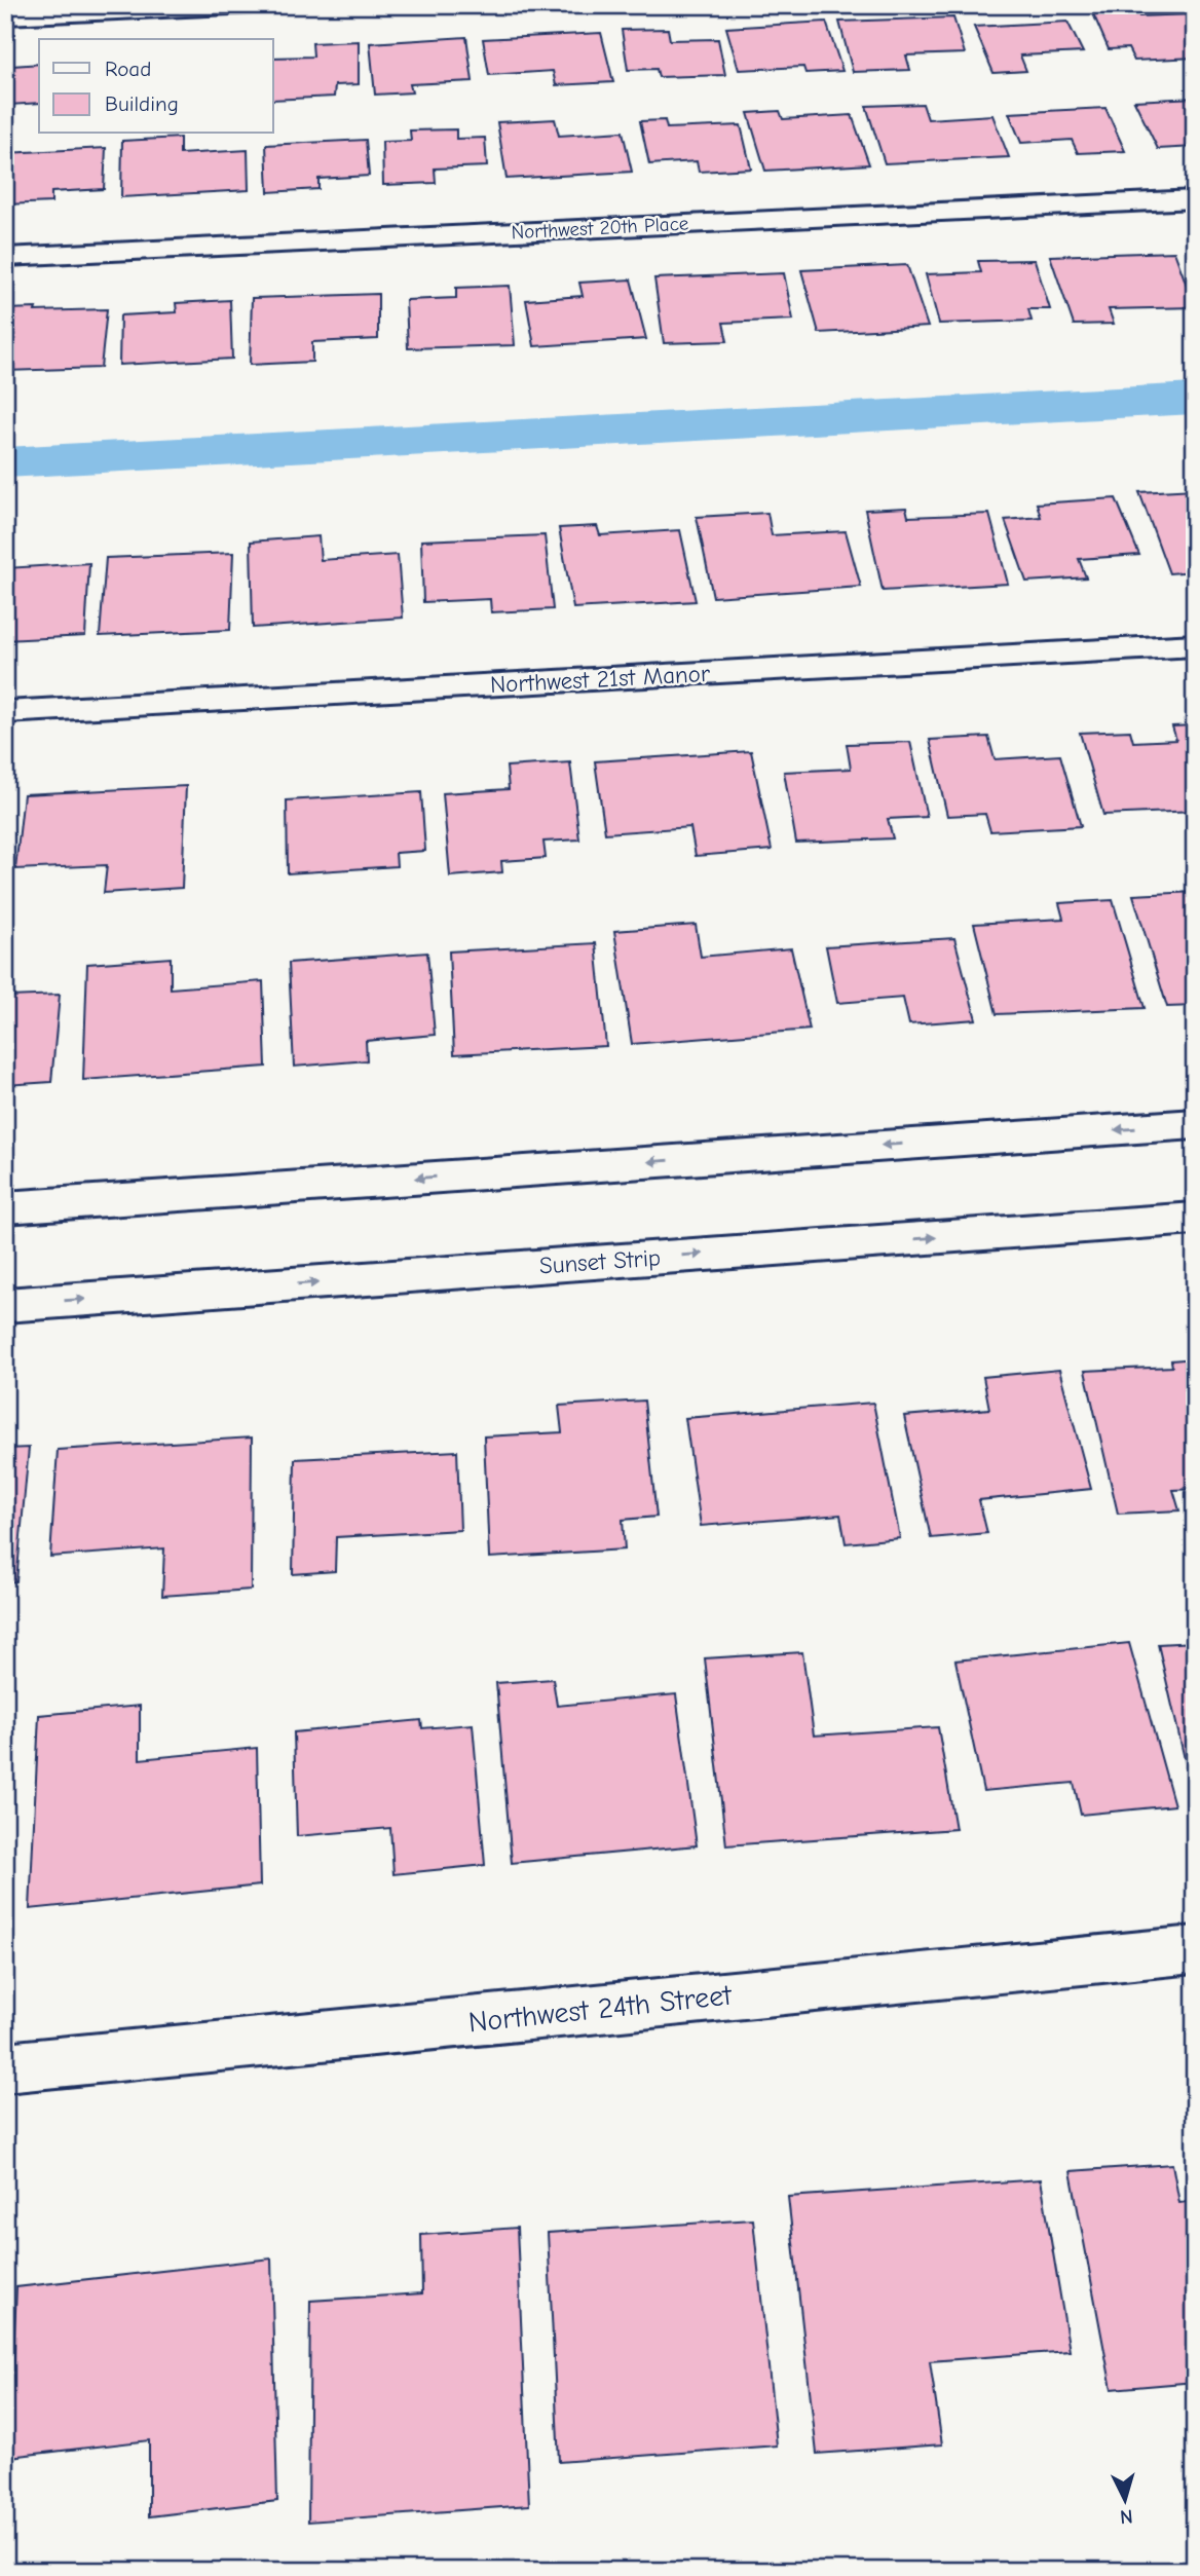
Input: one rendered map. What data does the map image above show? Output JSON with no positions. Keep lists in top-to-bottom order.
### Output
{
  "streets": {
    "street": [
      "Northwest 20th Place",
      "Northwest 21st Manor",
      "Sunset Strip",
      "Northwest 24th Street"
    ]
  },
  "legend": ["Road", "Building"],
  "north": "bottom"
}
